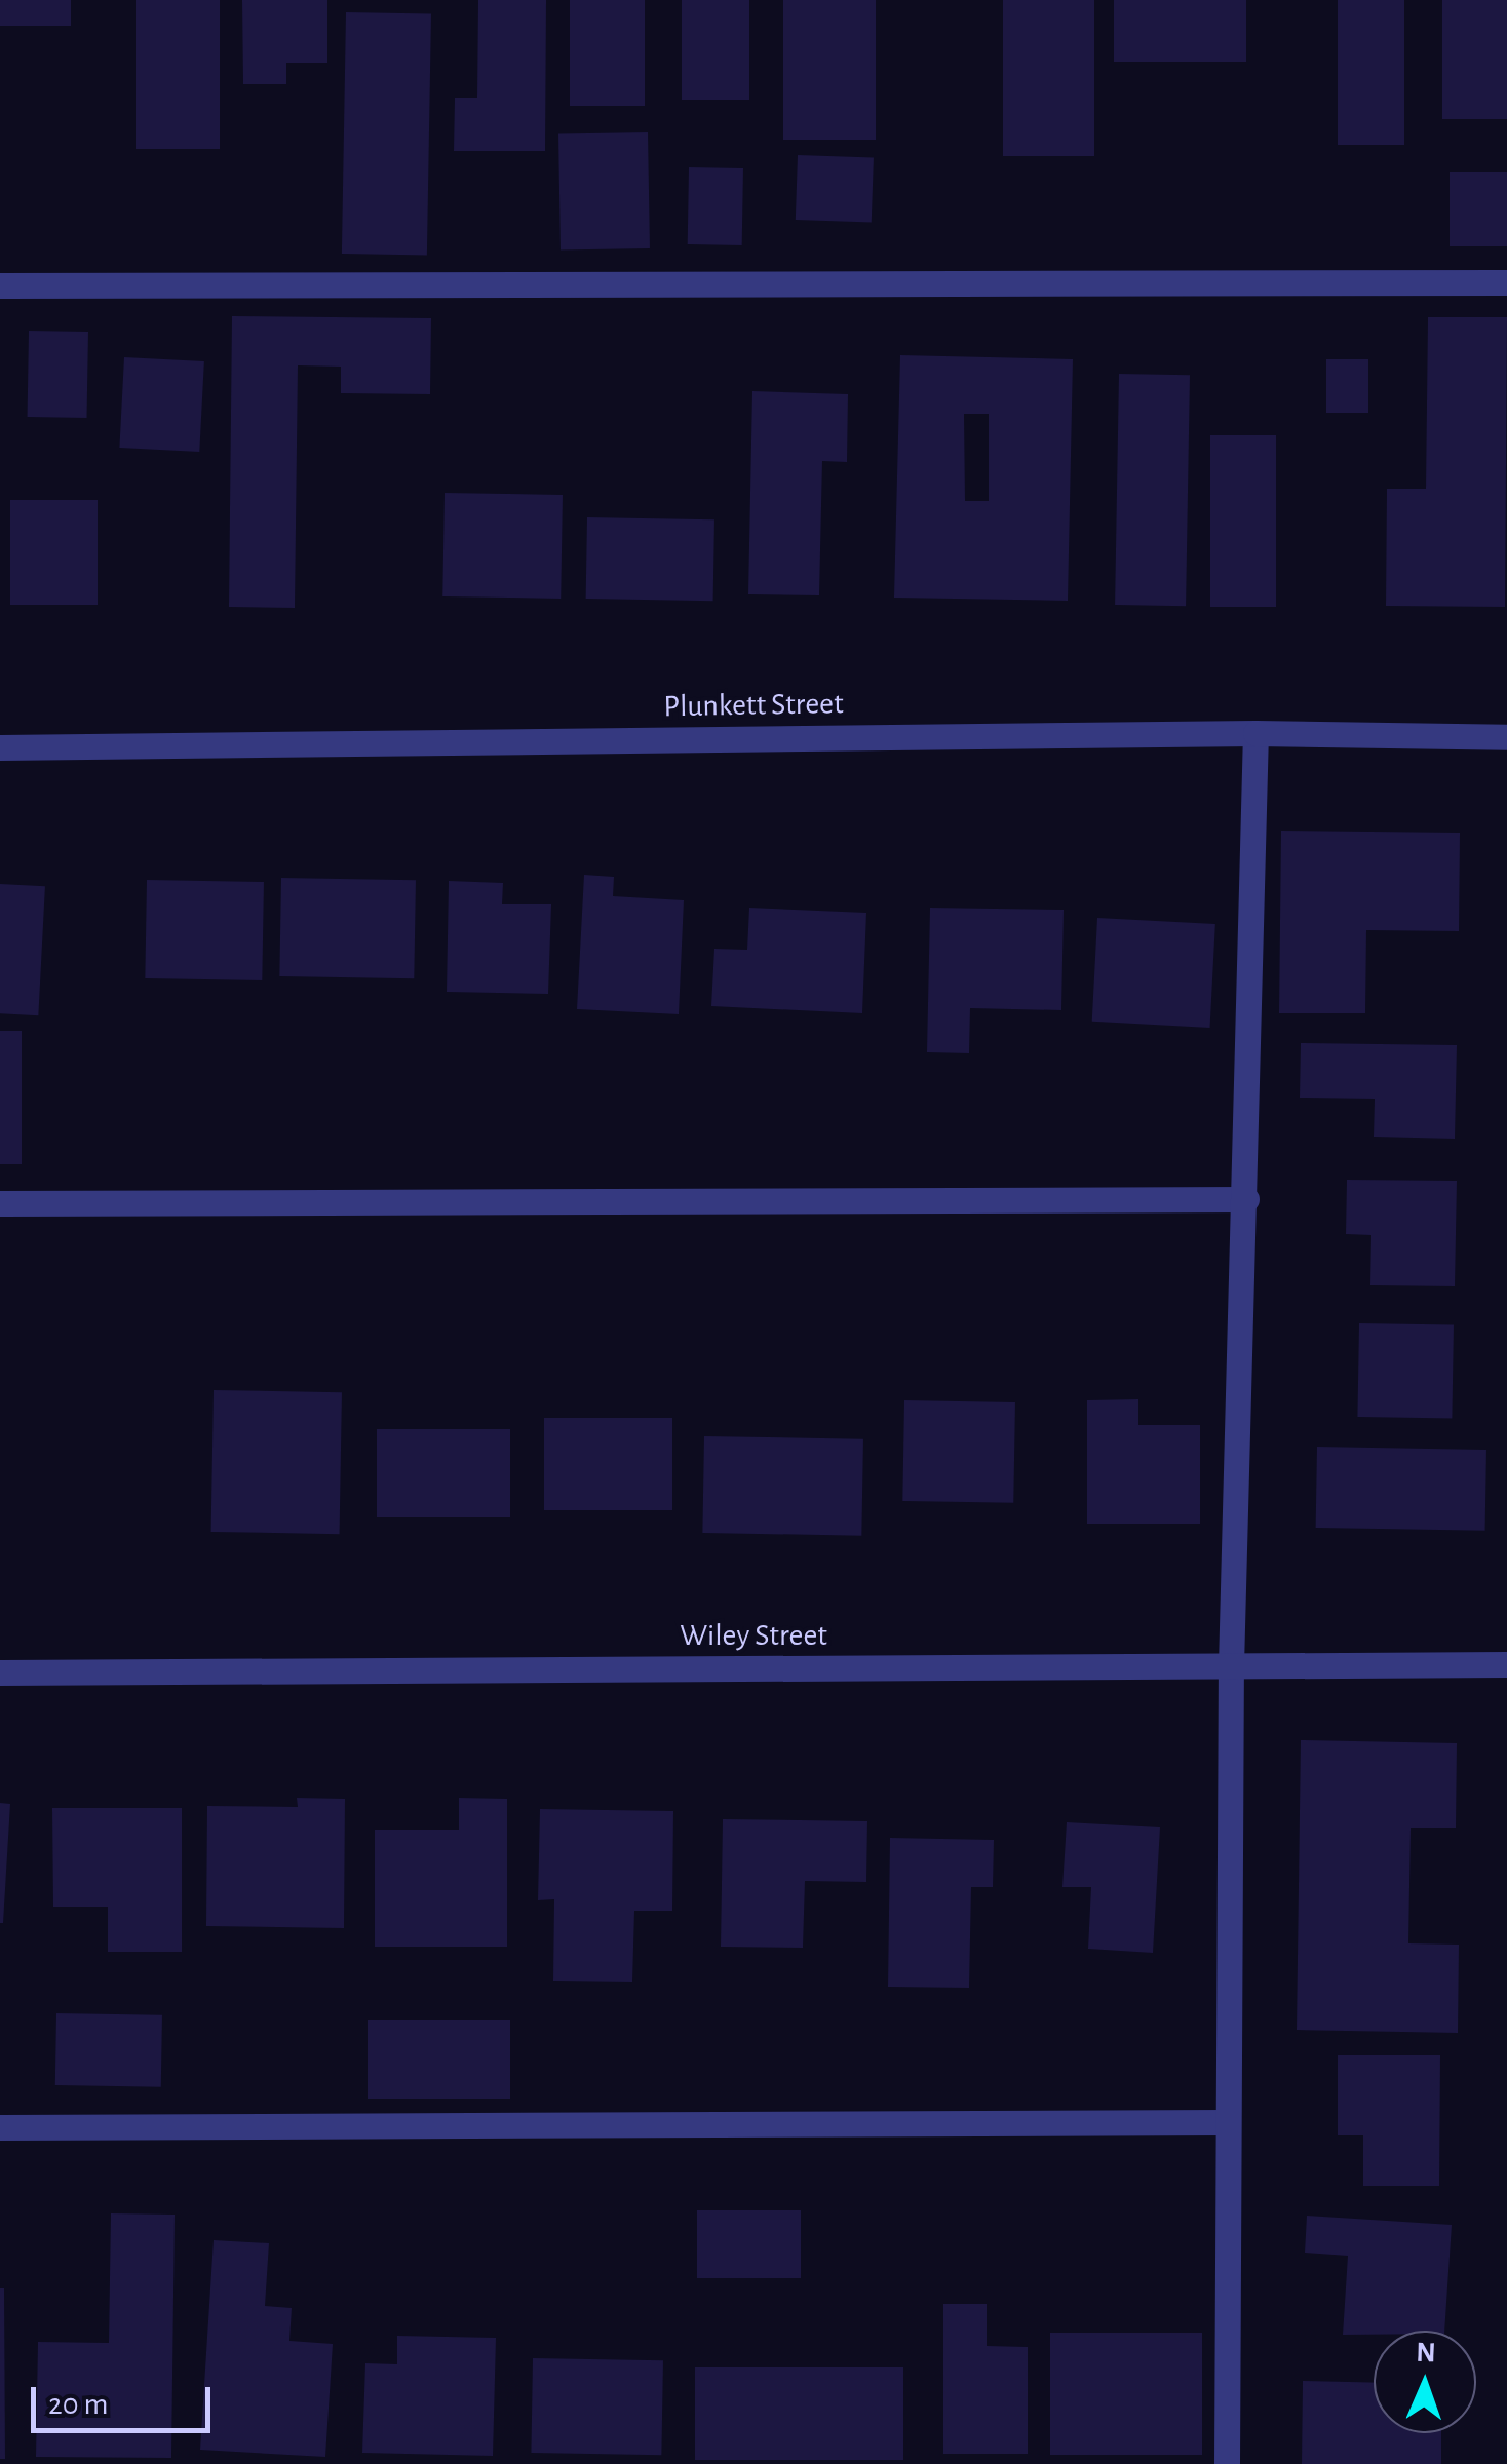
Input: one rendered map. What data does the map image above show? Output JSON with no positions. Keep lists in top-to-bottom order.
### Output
{
  "streets": {
    "street": ["Plunkett Street", "Wiley Street"]
  },
  "scale_bar": "20 m",
  "north": "top"
}
